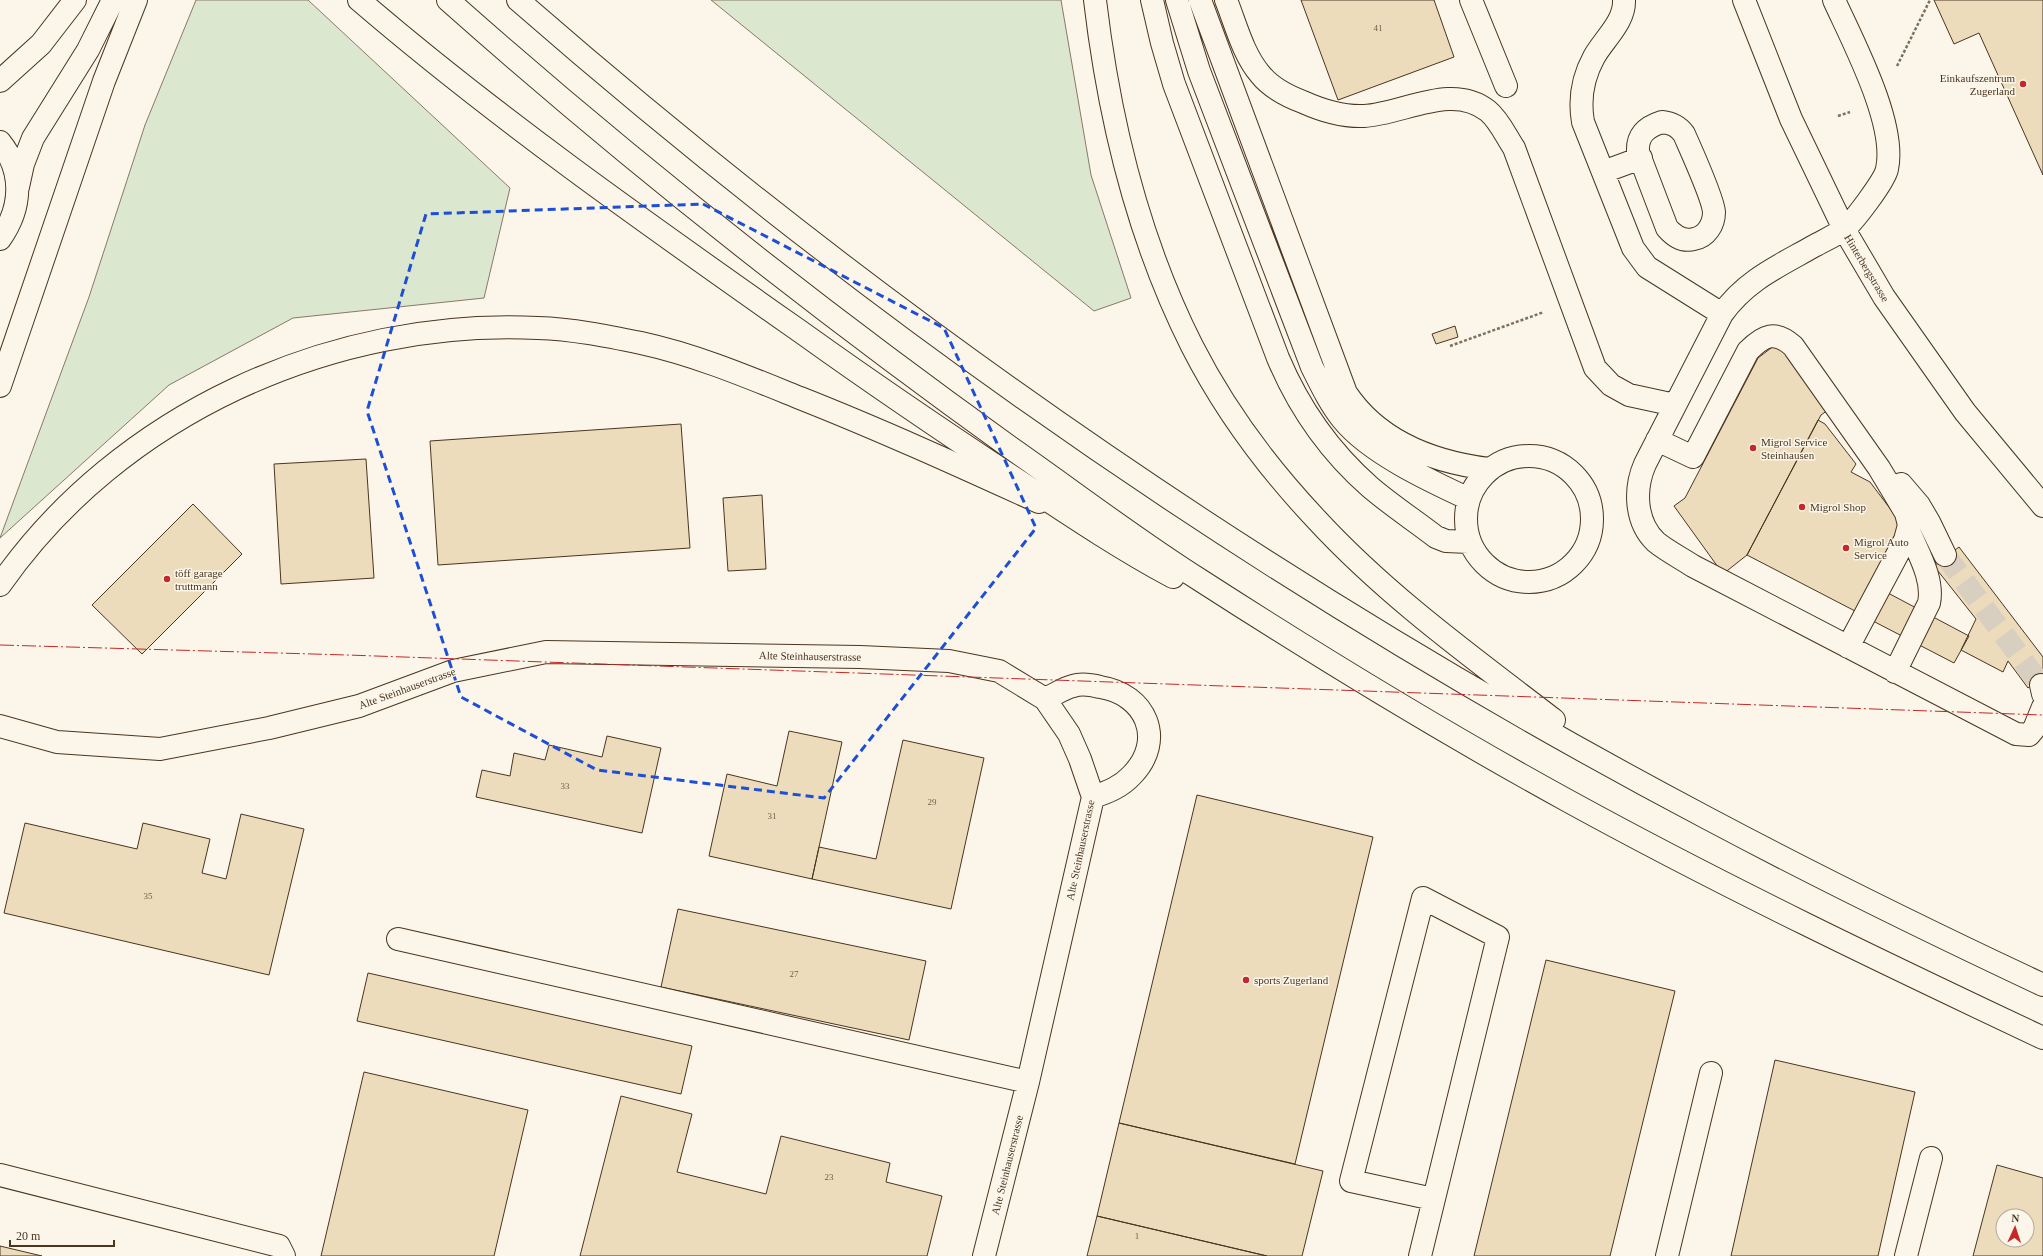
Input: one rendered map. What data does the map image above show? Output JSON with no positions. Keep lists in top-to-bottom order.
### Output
{
  "streets": {
    "main road": ["Hinterbergstrasse", "Alte Steinhauserstrasse"]
  },
  "places": [
    "Einkaufszentrum Zugerland",
    "Migrol Service Steinhausen",
    "Migrol Shop",
    "Migrol Auto Service",
    "töff garage truttmann",
    "sports Zugerland"
  ],
  "house_numbers": [
    "41",
    "33",
    "29",
    "31",
    "35",
    "27",
    "23",
    "1"
  ],
  "scale_bar": "20 m",
  "north": "top"
}
